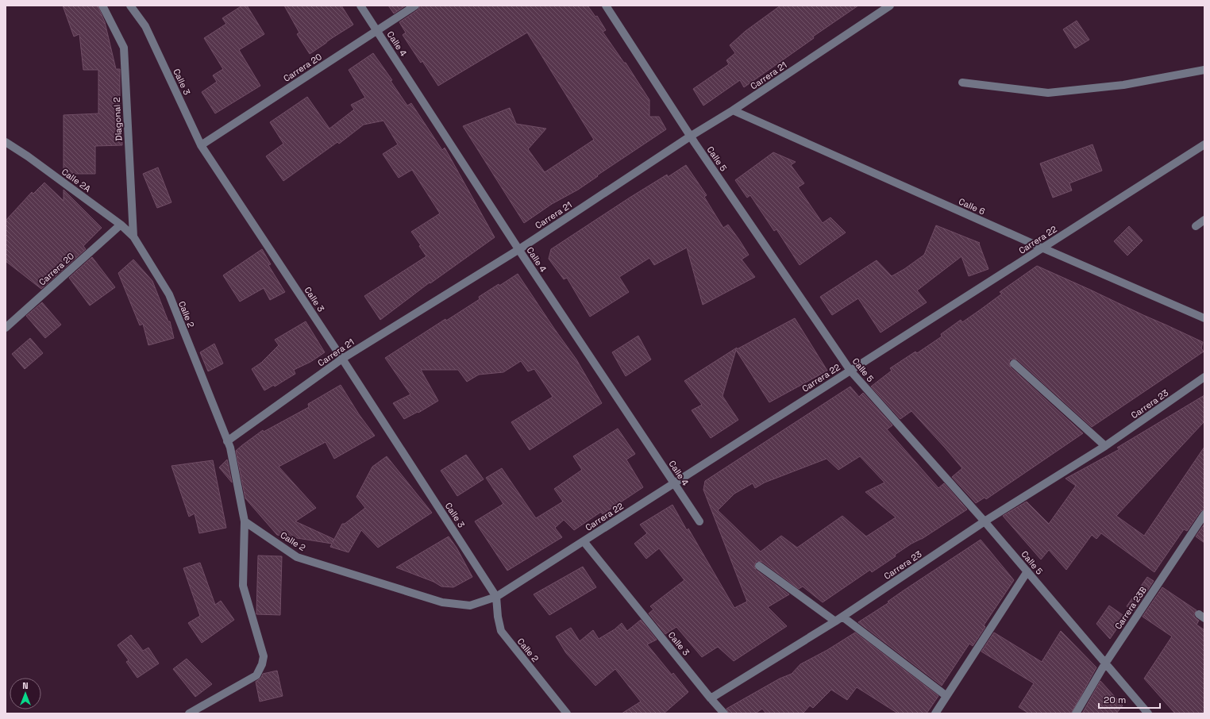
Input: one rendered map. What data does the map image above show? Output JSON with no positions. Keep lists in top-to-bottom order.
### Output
{
  "streets": {
    "street": [
      "Calle 4",
      "Carrera 20",
      "Carrera 21",
      "Calle 3",
      "Diagonal 2",
      "Calle 5",
      "Calle 2A",
      "Calle 6",
      "Carrera 22",
      "Calle 2",
      "Carrera 23",
      "Carrera 23B"
    ]
  },
  "crossings": [
    ["Calle 4", "Carrera 20"],
    ["Calle 4", "Carrera 21"],
    ["Calle 4", "Carrera 22"],
    ["Carrera 20", "Calle 3"],
    ["Carrera 20", "Calle 2A"],
    ["Carrera 21", "Calle 3"],
    ["Carrera 21", "Calle 5"],
    ["Carrera 21", "Calle 6"],
    ["Carrera 21", "Calle 2"],
    ["Calle 3", "Carrera 22"],
    ["Calle 3", "Calle 2"],
    ["Calle 3", "Carrera 23"],
    ["Diagonal 2", "Calle 2A"],
    ["Diagonal 2", "Calle 2"],
    ["Calle 5", "Carrera 22"],
    ["Calle 5", "Carrera 23"],
    ["Calle 5", "Carrera 23B"],
    ["Calle 2A", "Calle 2"],
    ["Calle 6", "Carrera 22"],
    ["Carrera 22", "Calle 2"]
  ],
  "scale_bar": "20 m",
  "north": "top"
}
